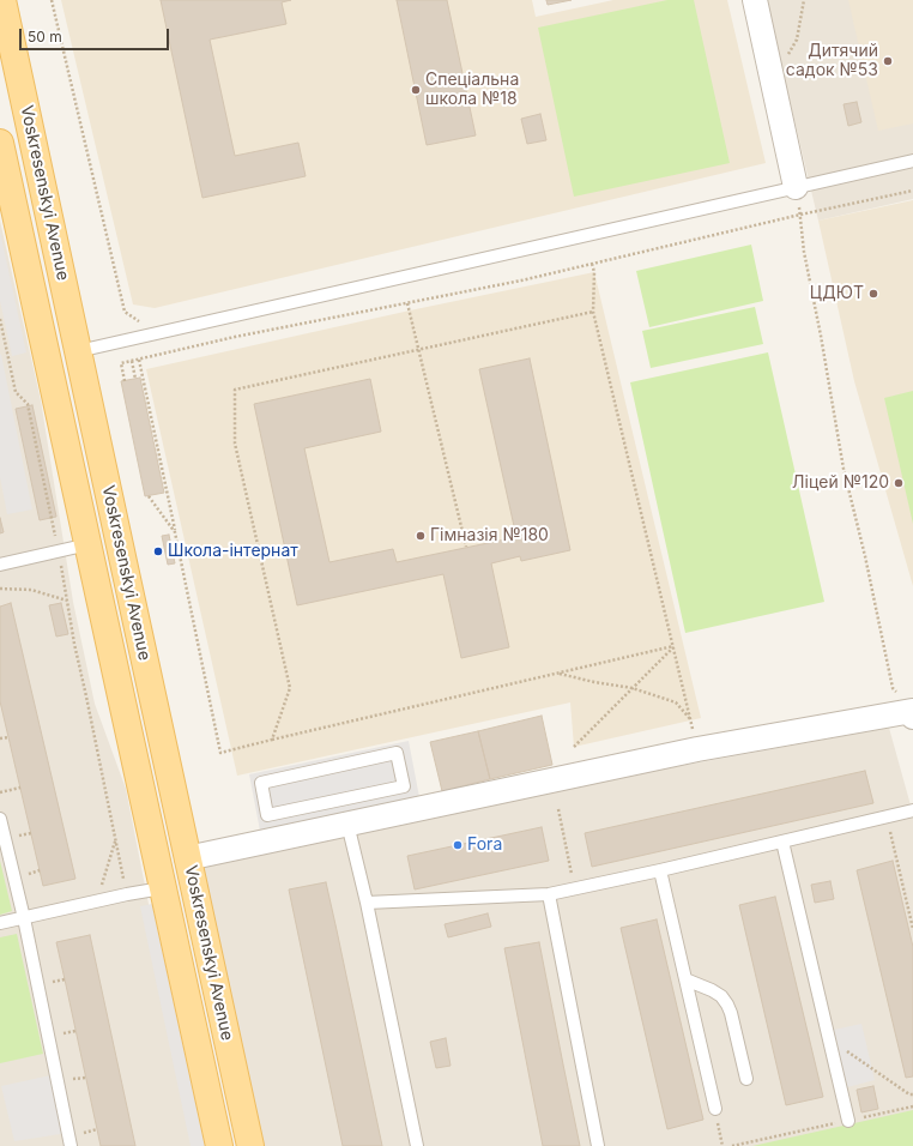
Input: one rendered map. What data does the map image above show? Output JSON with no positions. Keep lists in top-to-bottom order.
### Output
{
  "streets": {
    "main road": ["Voskresenskyi Avenue"]
  },
  "places": [
    "Дитячий садок №53",
    "Спеціальна школа №18",
    "ЦДЮТ",
    "Ліцей №120",
    "Гімназія №180",
    "Школа-інтернат",
    "Fora"
  ],
  "scale_bar": "50 m"
}
